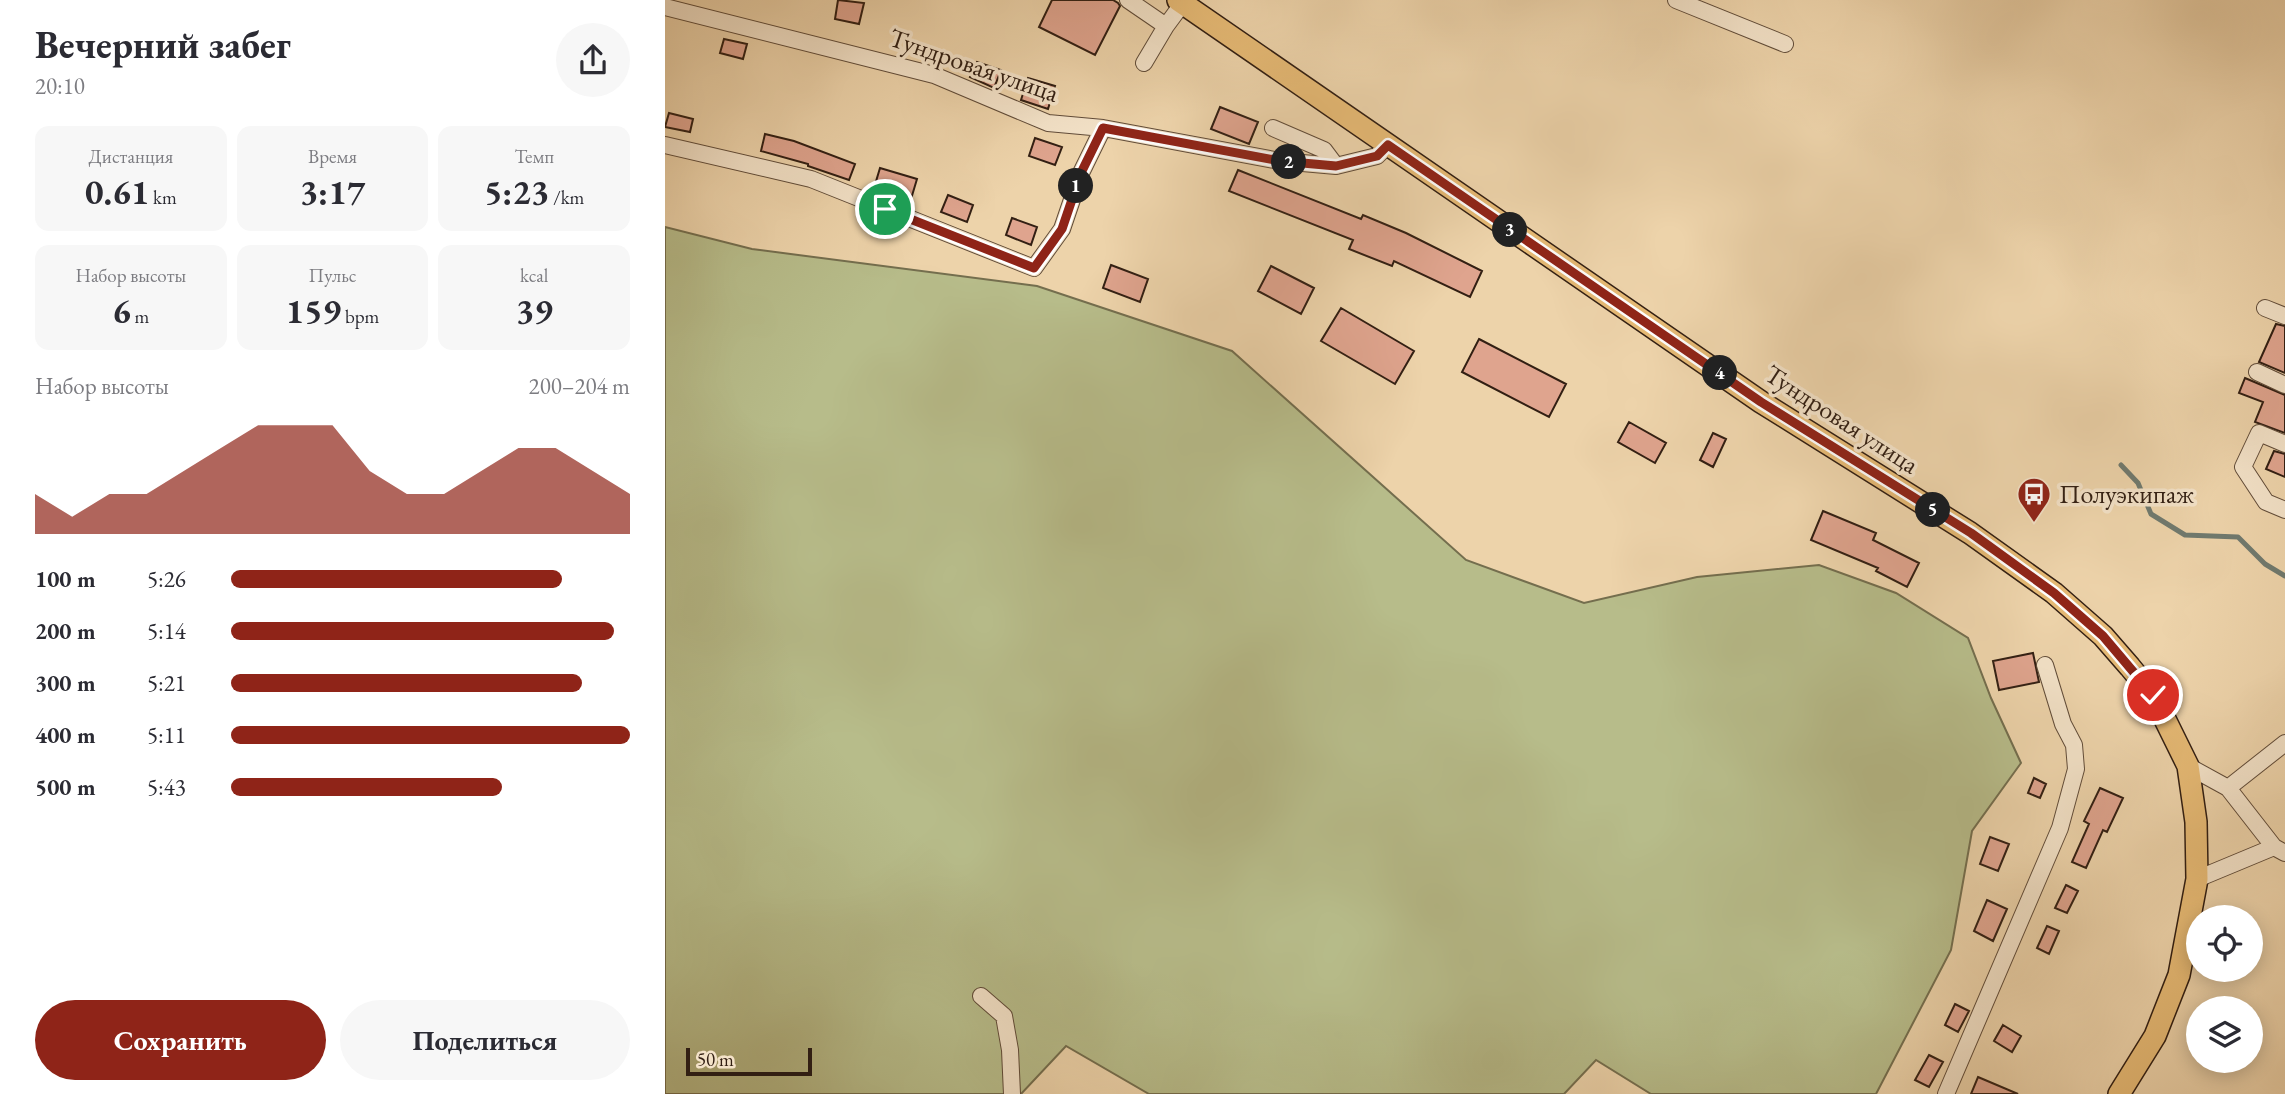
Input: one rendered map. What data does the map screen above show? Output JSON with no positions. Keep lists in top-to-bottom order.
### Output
{
  "streets": {
    "main road": ["Тундровая улица"]
  },
  "places": {
    "bus stop": ["Полуэкипаж"]
  },
  "scale_bar": "50 m",
  "page": {
    "heading": ["Вечерний забег", "20:10"],
    "stats": [
      ["Дистанция", "0.61 km"],
      ["Время", "3:17"],
      ["Темп", "5:23 /km"],
      ["Набор высоты", "6 m"],
      ["Пульс", "159 bpm"],
      ["kcal", "39"]
    ],
    "pins": [
      "2",
      "1",
      "3",
      "4",
      "5"
    ],
    "chart": ["Набор высоты", "200–204 m"],
    "list": [
      {
        "name": "100 m",
        "note": "5:26"
      },
      {
        "name": "200 m",
        "note": "5:14"
      },
      {
        "name": "300 m",
        "note": "5:21"
      },
      {
        "name": "400 m",
        "note": "5:11"
      },
      {
        "name": "500 m",
        "note": "5:43"
      }
    ],
    "buttons": ["Сохранить", "Поделиться"],
    "scale": "50 m"
  }
}
